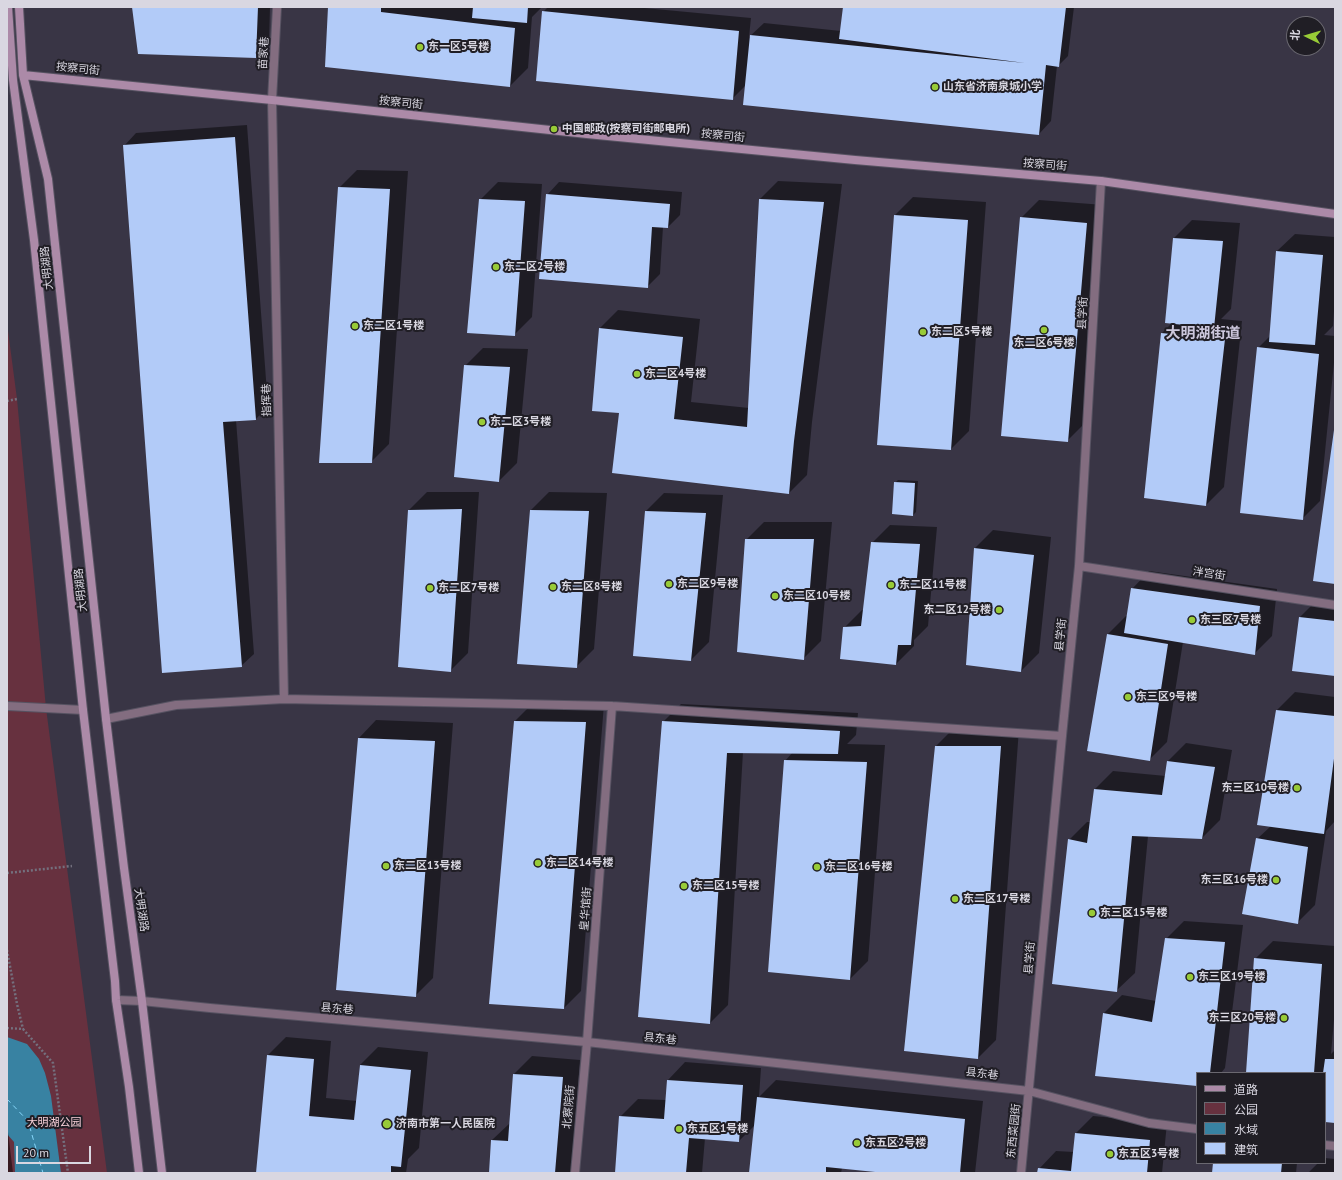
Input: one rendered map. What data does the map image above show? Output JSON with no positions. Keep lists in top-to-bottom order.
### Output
{
  "streets": {
    "main road": ["按察司街", "大明湖路"],
    "street": [
      "苗家巷",
      "县学街",
      "指挥巷",
      "泮宫街",
      "皇华馆街",
      "县东巷",
      "北察院街",
      "东西菜园街"
    ]
  },
  "crossings": [
    ["苗家巷", "按察司街"],
    ["苗家巷", "指挥巷"],
    ["按察司街", "大明湖路"],
    ["按察司街", "县学街"],
    ["按察司街", "指挥巷"],
    ["大明湖路", "县东巷"],
    ["县学街", "泮宫街"],
    ["县学街", "县东巷"],
    ["县学街", "东西菜园街"],
    ["皇华馆街", "县东巷"],
    ["皇华馆街", "北察院街"],
    ["县东巷", "北察院街"],
    ["县东巷", "东西菜园街"]
  ],
  "districts": ["大明湖街道"],
  "parks": ["大明湖公园"],
  "places": [
    "东一区5号楼",
    "山东省济南泉城小学",
    "中国邮政(按察司街邮电所)",
    "东二区2号楼",
    "东二区1号楼",
    "东二区6号楼",
    "东二区5号楼",
    "东二区4号楼",
    "东二区3号楼",
    "东二区9号楼",
    "东二区11号楼",
    "东二区8号楼",
    "东二区7号楼",
    "东二区10号楼",
    "东二区12号楼",
    "东三区7号楼",
    "东三区9号楼",
    "东三区10号楼",
    "东二区14号楼",
    "东二区13号楼",
    "东二区16号楼",
    "东三区16号楼",
    "东二区15号楼",
    "东二区17号楼",
    "东三区15号楼",
    "东三区19号楼",
    "东三区20号楼",
    "济南市第一人民医院",
    "东五区1号楼",
    "东五区2号楼",
    "东五区3号楼"
  ],
  "legend": [
    "道路",
    "公园",
    "水域",
    "建筑"
  ],
  "scale_bar": "20 m",
  "north": "left"
}
